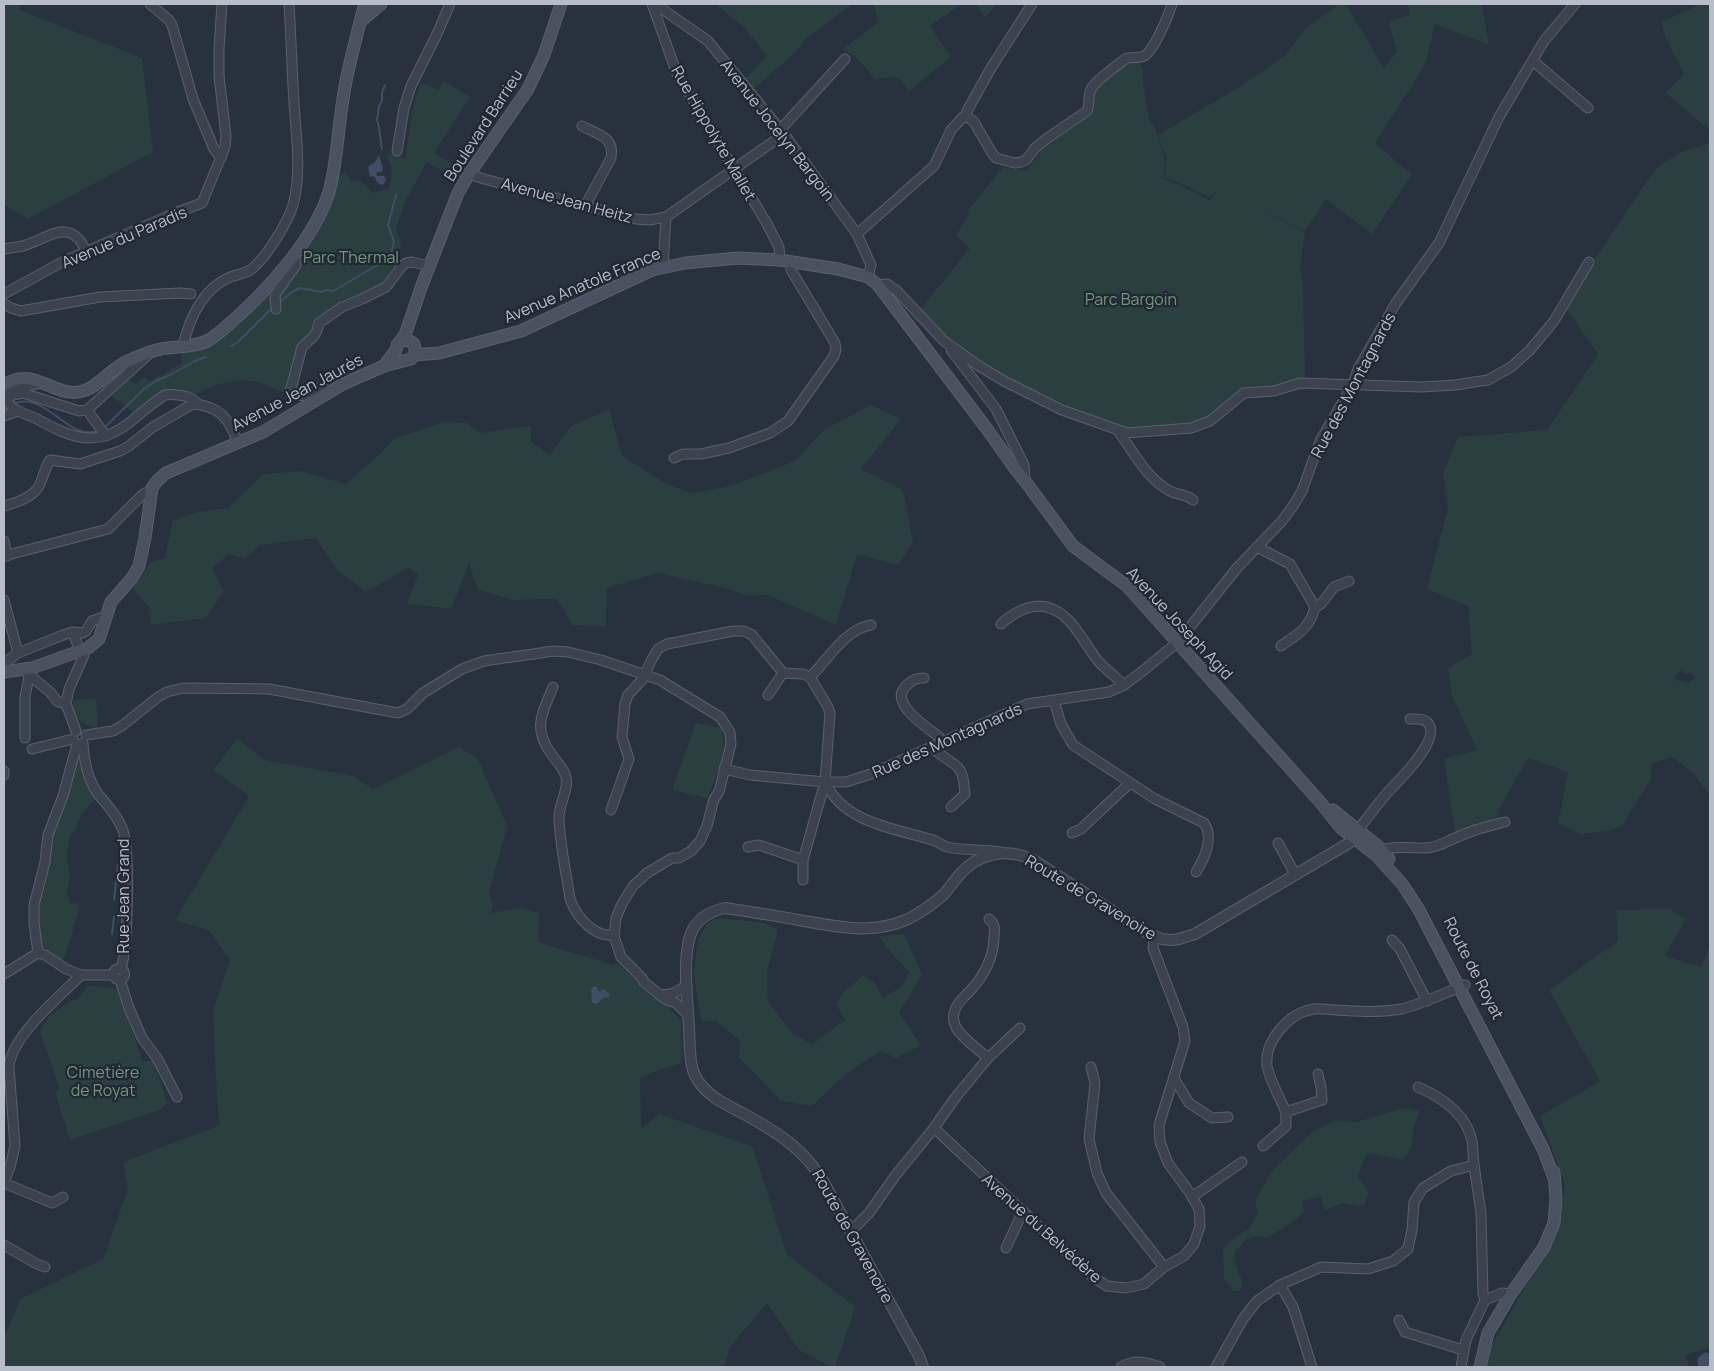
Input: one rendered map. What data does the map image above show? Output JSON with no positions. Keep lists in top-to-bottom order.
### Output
{
  "streets": {
    "main road": [
      "Boulevard Barrieu",
      "Avenue Anatole France",
      "Avenue Jean Jaurès",
      "Avenue Joseph Agid",
      "Route de Royat"
    ],
    "street": [
      "Avenue Jocelyn Bargoin",
      "Rue Hippolyte Mallet",
      "Avenue Jean Heitz",
      "Avenue du Paradis",
      "Rue des Montagnards",
      "Rue Jean Grand",
      "Route de Gravenoire",
      "Avenue du Belvédère"
    ]
  },
  "crossings": [
    ["Boulevard Barrieu", "Avenue Jean Heitz"],
    ["Boulevard Barrieu", "Avenue Anatole France"],
    ["Boulevard Barrieu", "Avenue Jean Jaurès"],
    ["Avenue Jocelyn Bargoin", "Rue Hippolyte Mallet"],
    ["Avenue Jocelyn Bargoin", "Avenue Jean Heitz"],
    ["Avenue Jocelyn Bargoin", "Avenue Anatole France"],
    ["Rue Hippolyte Mallet", "Avenue Jean Heitz"],
    ["Rue Hippolyte Mallet", "Avenue Anatole France"],
    ["Avenue Anatole France", "Avenue Jean Jaurès"],
    ["Avenue Anatole France", "Avenue Joseph Agid"],
    ["Rue des Montagnards", "Avenue Joseph Agid"],
    ["Avenue Joseph Agid", "Route de Gravenoire"],
    ["Avenue Joseph Agid", "Route de Royat"],
    ["Route de Gravenoire", "Route de Royat"],
    ["Route de Gravenoire", "Avenue du Belvédère"]
  ],
  "parks": ["Parc Thermal", "Parc Bargoin", "Cimetière de Royat"]
}
